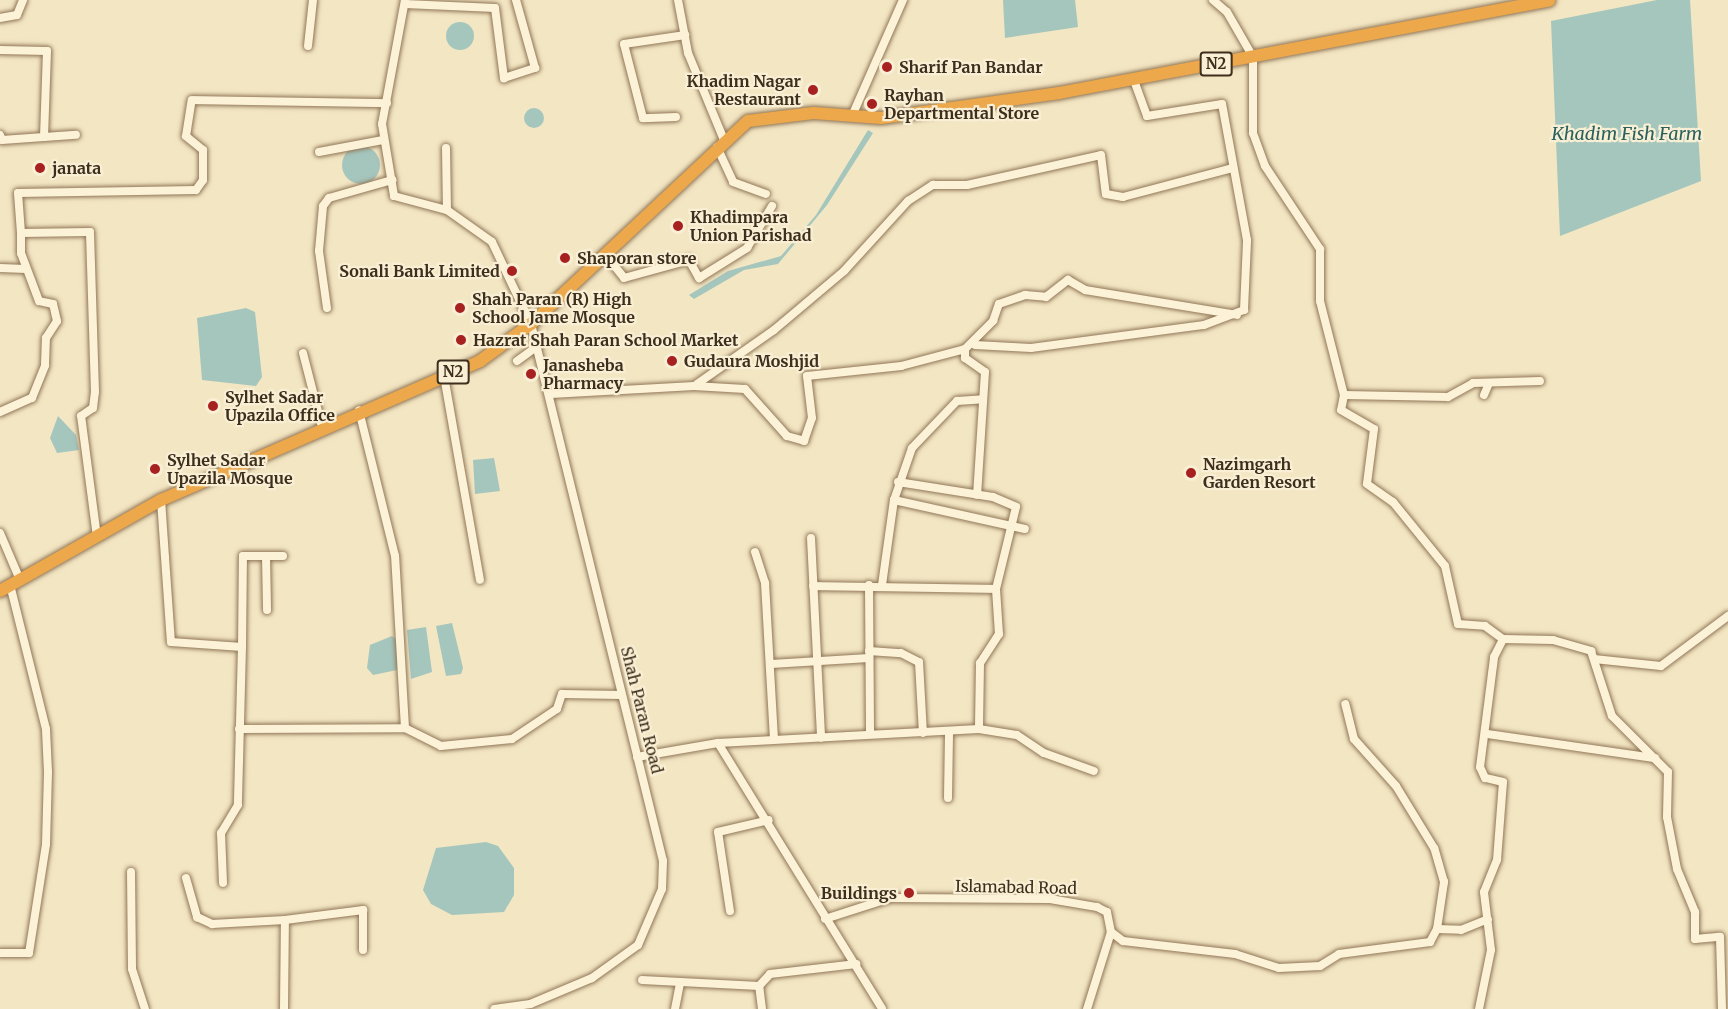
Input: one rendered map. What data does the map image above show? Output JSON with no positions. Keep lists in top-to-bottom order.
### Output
{
  "streets": {
    "highway": ["N2"],
    "street": ["Shah Paran Road", "Islamabad Road"]
  },
  "crossings": [
    ["N2", "Shah Paran Road"]
  ],
  "water": ["Khadim Fish Farm"],
  "places": [
    "Sharif Pan Bandar",
    "Khadim Nagar Restaurant",
    "Rayhan Departmental Store",
    "janata",
    "Khadimpara Union Parishad",
    "Shaporan store",
    "Sonali Bank Limited",
    "Shah Paran (R) High School Jame Mosque",
    "Hazrat Shah Paran School Market",
    "Gudaura Moshjid",
    "Janasheba Pharmacy",
    "Sylhet Sadar Upazila Office",
    "Sylhet Sadar Upazila Mosque",
    "Nazimgarh Garden Resort",
    "Buildings"
  ]
}
